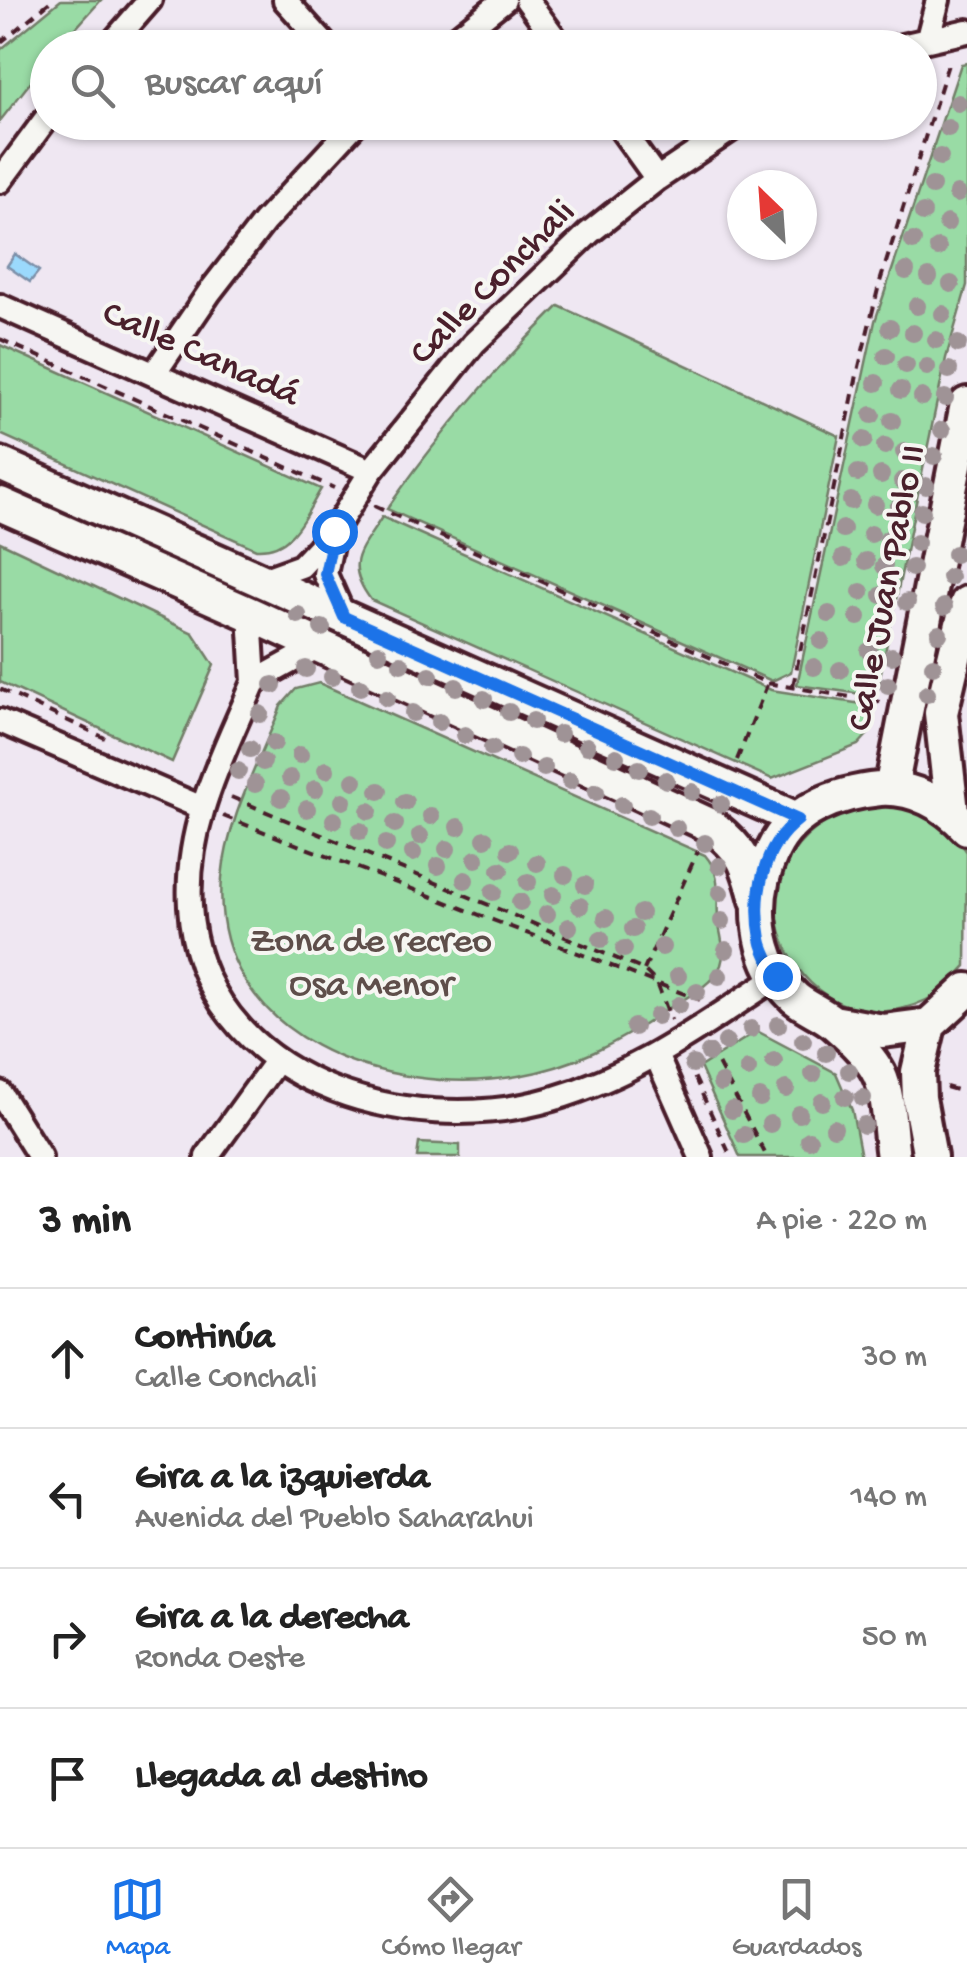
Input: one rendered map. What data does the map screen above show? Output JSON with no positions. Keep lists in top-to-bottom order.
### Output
{
  "streets": {
    "main road": ["Calle Juan Pablo II"],
    "street": ["Calle Conchali", "Calle Canadá"]
  },
  "crossings": [
    ["Calle Conchali", "Calle Canadá"]
  ],
  "parks": ["Zona de recreo Osa Menor"],
  "north": "top left",
  "page": {
    "search": "Buscar aquí",
    "heading": ["3 min", "A pie · 220 m"],
    "list": [
      ["Continúa", "Calle Conchali", "30 m"],
      ["Gira a la izquierda", "Avenida del Pueblo Saharahui", "140 m"],
      ["Gira a la derecha", "Ronda Oeste", "50 m"],
      "Llegada al destino"
    ],
    "nav": ["Mapa", "Cómo llegar", "Guardados"]
  }
}
